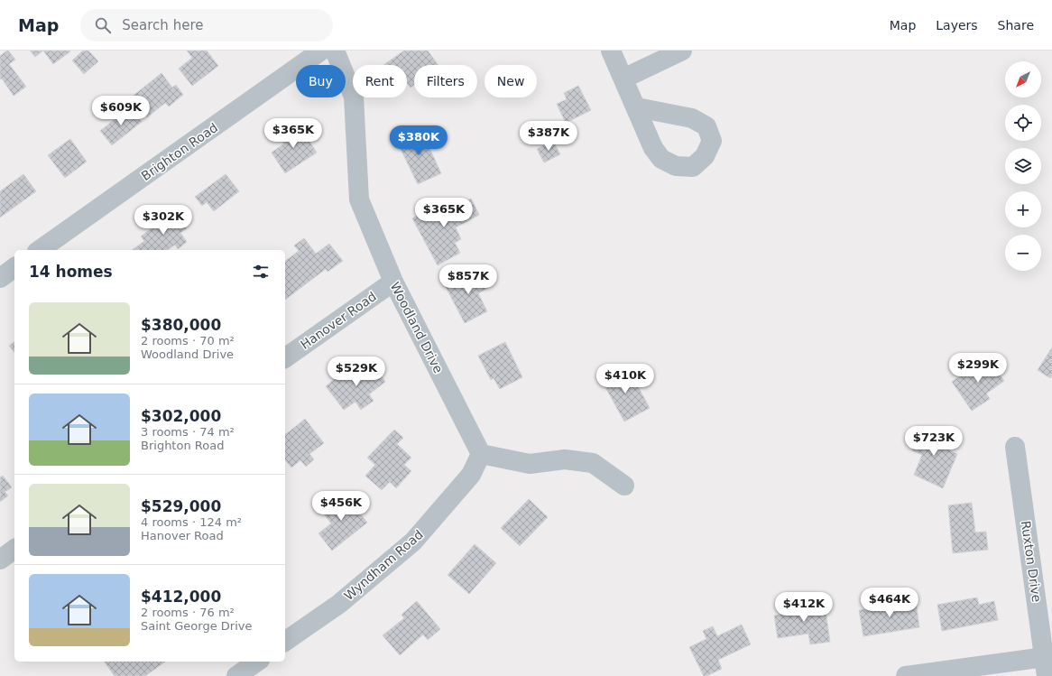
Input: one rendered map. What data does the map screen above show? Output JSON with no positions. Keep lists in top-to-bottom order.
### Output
{
  "streets": {
    "street": [
      "Brighton Road",
      "Hanover Road",
      "Woodland Drive",
      "Ruxton Drive",
      "Wyndham Road"
    ]
  },
  "crossings": [
    ["Hanover Road", "Woodland Drive"],
    ["Woodland Drive", "Wyndham Road"]
  ],
  "north": "bottom left",
  "page": {
    "header": "Map",
    "search": "Search here",
    "nav": ["Map", "Layers", "Share"],
    "map_buttons": ["+", "−"],
    "chip": [
      "Buy",
      "Rent",
      "Filters",
      "New"
    ],
    "price": [
      "$609K",
      "$365K",
      "$387K",
      "$380K",
      "$365K",
      "$302K",
      "$857K",
      "$299K",
      "$529K",
      "$410K",
      "$723K",
      "$456K",
      "$464K",
      "$412K"
    ],
    "heading": "14 homes",
    "list": [
      {
        "name": "$380,000",
        "note": "2 rooms · 70 m² · Woodland Drive"
      },
      {
        "name": "$302,000",
        "note": "3 rooms · 74 m² · Brighton Road"
      },
      {
        "name": "$529,000",
        "note": "4 rooms · 124 m² · Hanover Road"
      },
      {
        "name": "$412,000",
        "note": "2 rooms · 76 m² · Saint George Drive"
      }
    ]
  }
}
